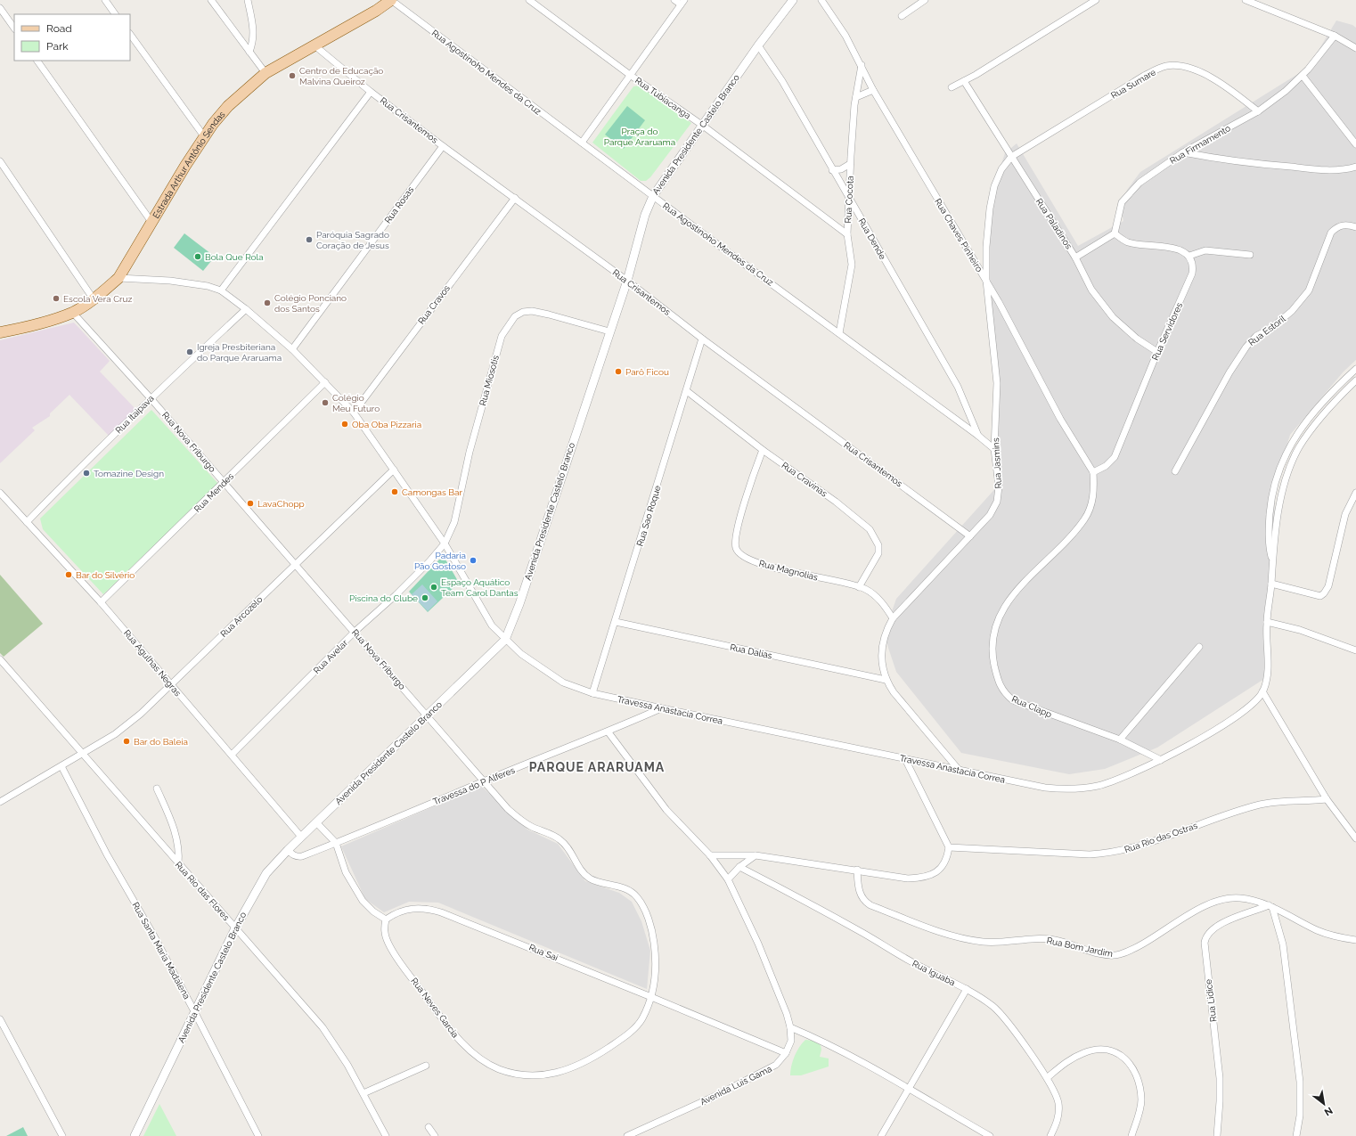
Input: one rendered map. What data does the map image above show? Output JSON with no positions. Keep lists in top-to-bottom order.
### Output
{
  "streets": {
    "main road": ["Estrada Arthur Antônio Sendas"],
    "street": [
      "Rua Agostinoho Mendes da Cruz",
      "Rua Sumare",
      "Rua Tubiacanga",
      "Rua Crisantemos",
      "Avenida Presidente Castelo Branco",
      "Rua Firmamento",
      "Rua Cocota",
      "Rua Rosas",
      "Rua Paladinos",
      "Rua Chaves Pinheiro",
      "Rua Dende",
      "Rua Cravos",
      "Rua Estoril",
      "Rua Servidores",
      "Rua Miosotis",
      "Rua Itaipava",
      "Rua Nova Friburgo",
      "Rua Jasmins",
      "Rua Cravinas",
      "Rua Mendes",
      "Rua Sao Roque",
      "Rua Magnolias",
      "Rua Arcozelo",
      "Rua Dalias",
      "Rua Avelar",
      "Rua Agulhas Negras",
      "Rua Clapp",
      "Travessa Anastacia Correa",
      "Travessa do P Alferes",
      "Rua Rio das Ostras",
      "Rua Rio das Flores",
      "Rua Bom Jardim",
      "Rua Santa Maria Madalena",
      "Rua Sai",
      "Rua Iguaba",
      "Rua Lidice",
      "Rua Neves Garcia",
      "Avenida Luis Gama"
    ]
  },
  "crossings": [
    ["Rua Agostinoho Mendes da Cruz", "Avenida Presidente Castelo Branco"],
    ["Rua Agostinoho Mendes da Cruz", "Estrada Arthur Antônio Sendas"],
    ["Rua Agostinoho Mendes da Cruz", "Rua Cocota"],
    ["Rua Agostinoho Mendes da Cruz", "Rua Dende"],
    ["Rua Agostinoho Mendes da Cruz", "Rua Jasmins"],
    ["Rua Sumare", "Rua Firmamento"],
    ["Rua Sumare", "Rua Paladinos"],
    ["Rua Sumare", "Rua Jasmins"],
    ["Rua Tubiacanga", "Avenida Presidente Castelo Branco"],
    ["Rua Tubiacanga", "Rua Cocota"],
    ["Rua Crisantemos", "Avenida Presidente Castelo Branco"],
    ["Rua Crisantemos", "Estrada Arthur Antônio Sendas"],
    ["Rua Crisantemos", "Rua Rosas"],
    ["Rua Crisantemos", "Rua Cravos"],
    ["Rua Crisantemos", "Rua Jasmins"],
    ["Rua Crisantemos", "Rua Sao Roque"],
    ["Avenida Presidente Castelo Branco", "Rua Dende"],
    ["Avenida Presidente Castelo Branco", "Rua Miosotis"],
    ["Avenida Presidente Castelo Branco", "Rua Nova Friburgo"],
    ["Avenida Presidente Castelo Branco", "Rua Agulhas Negras"],
    ["Avenida Presidente Castelo Branco", "Travessa Anastacia Correa"],
    ["Avenida Presidente Castelo Branco", "Travessa do P Alferes"],
    ["Avenida Presidente Castelo Branco", "Rua Rio das Flores"],
    ["Avenida Presidente Castelo Branco", "Rua Santa Maria Madalena"],
    ["Estrada Arthur Antônio Sendas", "Rua Nova Friburgo"],
    ["Rua Cocota", "Rua Chaves Pinheiro"],
    ["Rua Cocota", "Rua Dende"],
    ["Rua Rosas", "Travessa Anastacia Correa"],
    ["Rua Paladinos", "Rua Servidores"],
    ["Rua Paladinos", "Rua Jasmins"],
    ["Rua Chaves Pinheiro", "Rua Servidores"],
    ["Rua Chaves Pinheiro", "Rua Jasmins"],
    ["Rua Chaves Pinheiro", "Rua Clapp"],
    ["Rua Cravos", "Travessa Anastacia Correa"],
    ["Rua Servidores", "Rua Clapp"],
    ["Rua Miosotis", "Rua Avelar"],
    ["Rua Miosotis", "Travessa Anastacia Correa"],
    ["Rua Itaipava", "Rua Nova Friburgo"],
    ["Rua Itaipava", "Rua Agulhas Negras"],
    ["Rua Itaipava", "Travessa Anastacia Correa"],
    ["Rua Nova Friburgo", "Rua Mendes"],
    ["Rua Nova Friburgo", "Rua Arcozelo"],
    ["Rua Nova Friburgo", "Rua Avelar"],
    ["Rua Nova Friburgo", "Travessa do P Alferes"],
    ["Rua Nova Friburgo", "Rua Sai"],
    ["Rua Nova Friburgo", "Rua Neves Garcia"],
    ["Rua Jasmins", "Rua Magnolias"],
    ["Rua Jasmins", "Rua Dalias"],
    ["Rua Jasmins", "Travessa Anastacia Correa"],
    ["Rua Cravinas", "Rua Sao Roque"],
    ["Rua Cravinas", "Rua Magnolias"],
    ["Rua Mendes", "Rua Agulhas Negras"],
    ["Rua Mendes", "Travessa Anastacia Correa"],
    ["Rua Sao Roque", "Rua Dalias"],
    ["Rua Sao Roque", "Travessa Anastacia Correa"],
    ["Rua Arcozelo", "Rua Agulhas Negras"],
    ["Rua Arcozelo", "Travessa Anastacia Correa"],
    ["Rua Arcozelo", "Rua Rio das Flores"],
    ["Rua Arcozelo", "Rua Santa Maria Madalena"],
    ["Rua Avelar", "Rua Agulhas Negras"],
    ["Rua Avelar", "Travessa Anastacia Correa"],
    ["Rua Clapp", "Travessa Anastacia Correa"],
    ["Travessa Anastacia Correa", "Travessa do P Alferes"],
    ["Travessa do P Alferes", "Avenida Luis Gama"],
    ["Rua Bom Jardim", "Rua Lidice"],
    ["Rua Sai", "Rua Neves Garcia"],
    ["Rua Sai", "Avenida Luis Gama"]
  ],
  "districts": ["PARQUE ARARUAMA"],
  "parks": ["Praça do Parque Araruama"],
  "places": [
    "Centro de Educação Malvina Queiroz",
    "Paróquia Sagrado Coração de Jesus",
    "Bola Que Rola",
    "Escola Vera Cruz",
    "Colégio Ponciano dos Santos",
    "Igreja Presbiteriana do Parque Araruama",
    "Parô Ficou",
    "Colégio Meu Futuro",
    "Oba Oba Pizzaria",
    "Tomazine Design",
    "Camongas Bar",
    "LavaChopp",
    "Padaria Pão Gostoso",
    "Bar do Silvério",
    "Espaço Aquático Team Carol Dantas",
    "Piscina do Clube",
    "Bar do Baleia"
  ],
  "legend": ["Road", "Park"],
  "north": "bottom right"
}
